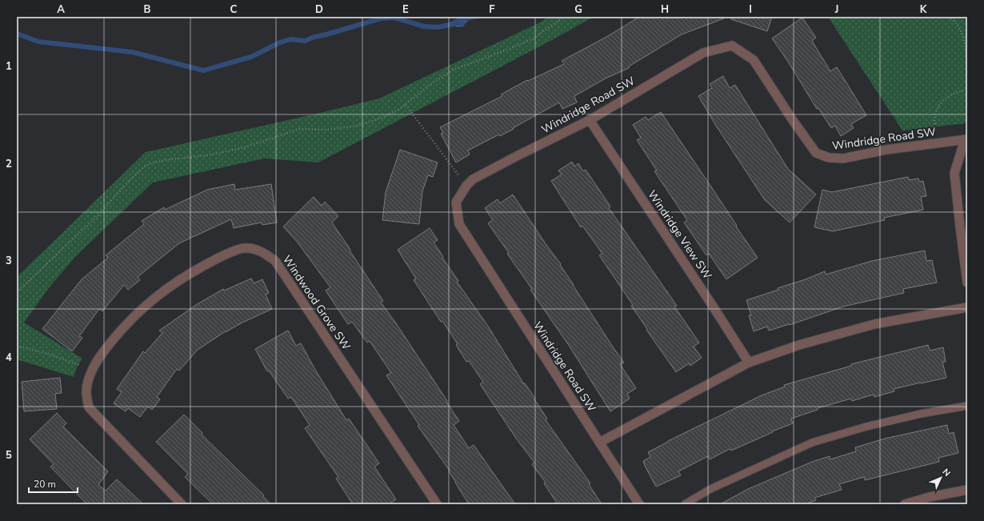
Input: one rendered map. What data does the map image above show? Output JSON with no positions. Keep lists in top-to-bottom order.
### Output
{
  "streets": {
    "street": ["Windridge Road SW", "Windridge View SW", "Windwood Grove SW"]
  },
  "crossings": [
    ["Windridge Road SW", "Windridge View SW"]
  ],
  "scale_bar": "20 m",
  "north": "top right",
  "grid": {
    "columns": [
      "A",
      "B",
      "C",
      "D",
      "E",
      "F",
      "G",
      "H",
      "I",
      "J",
      "K"
    ],
    "rows": [
      "1",
      "2",
      "3",
      "4",
      "5"
    ]
  }
}
